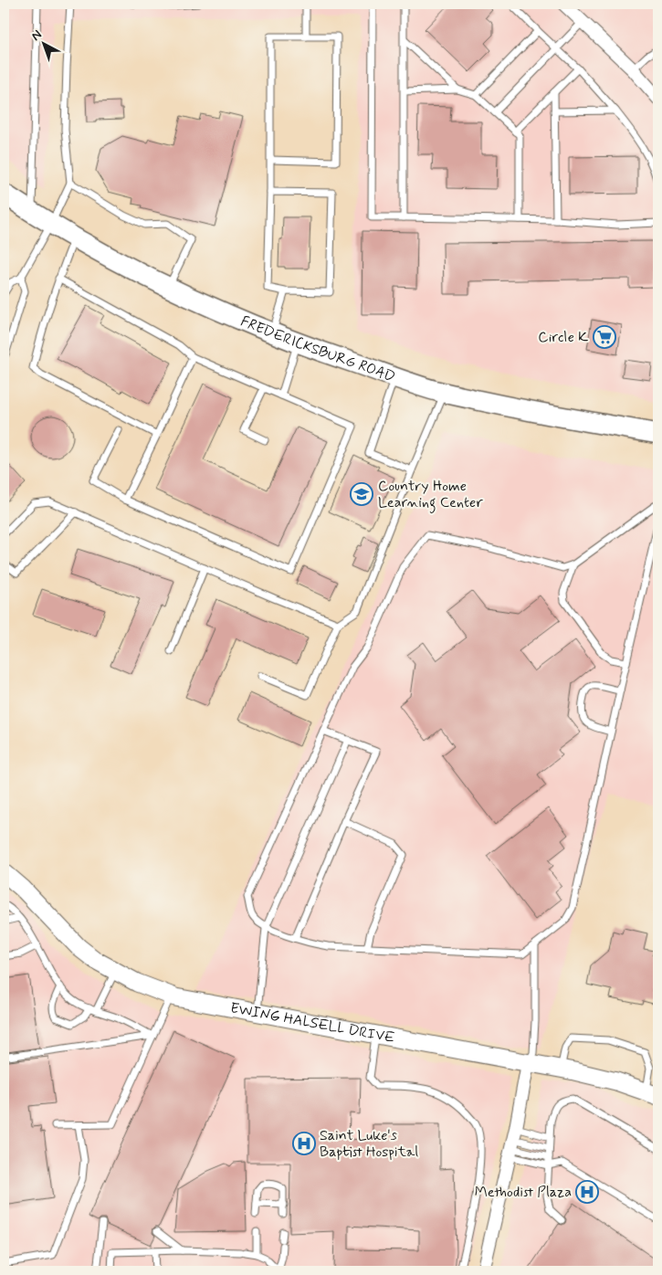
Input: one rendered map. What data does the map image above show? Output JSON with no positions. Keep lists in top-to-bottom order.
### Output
{
  "streets": {
    "main road": ["FREDERICKSBURG ROAD"],
    "street": ["EWING HALSELL DRIVE"]
  },
  "places": {
    "supermarket": ["Circle K"],
    "school or university": ["Country Home Learning Center"],
    "hospital": ["Saint Luke's Baptist Hospital", "Methodist Plaza"]
  },
  "north": "top left"
}
